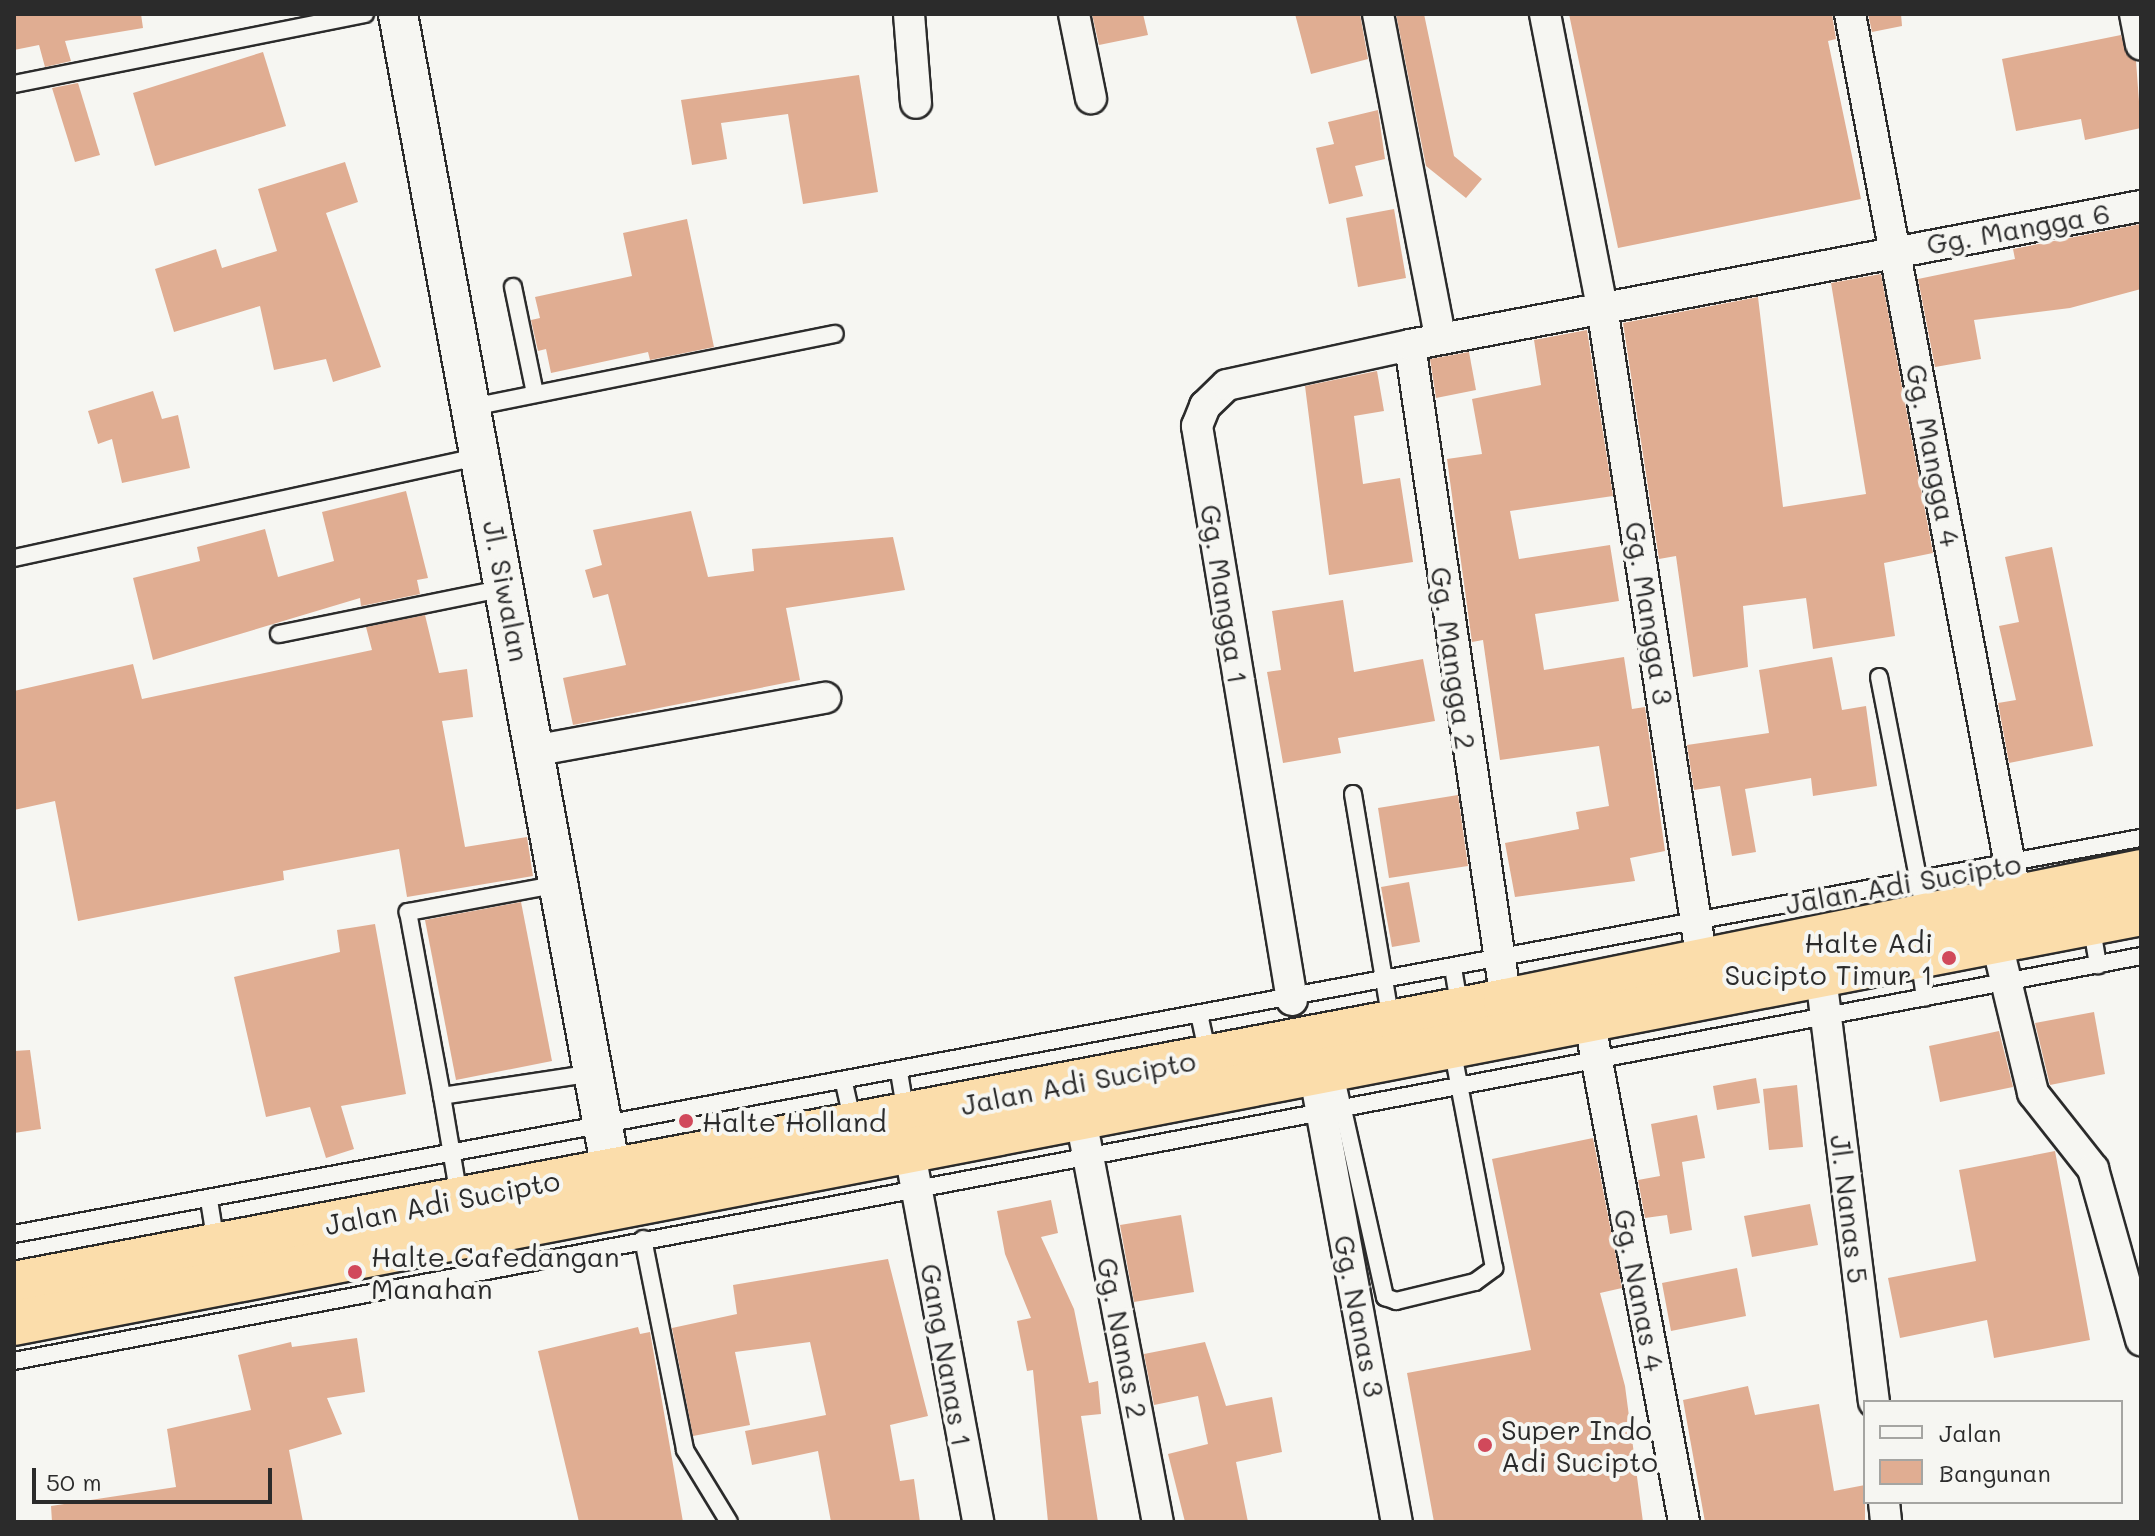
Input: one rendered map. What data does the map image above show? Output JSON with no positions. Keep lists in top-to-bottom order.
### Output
{
  "streets": {
    "highway": ["Jalan Adi Sucipto"],
    "street": [
      "Gg. Mangga 6",
      "Gg. Mangga 4",
      "Jl. Siwalan",
      "Gg. Mangga 1",
      "Gg. Mangga 3",
      "Gg. Mangga 2",
      "Jl. Nanas 5",
      "Gg. Nanas 4",
      "Gg. Nanas 3",
      "Gg. Nanas 2",
      "Gang Nanas 1"
    ]
  },
  "crossings": [
    ["Gg. Mangga 6", "Gg. Mangga 4"],
    ["Gg. Mangga 6", "Gg. Mangga 3"],
    ["Gg. Mangga 4", "Jalan Adi Sucipto"],
    ["Jl. Siwalan", "Jalan Adi Sucipto"],
    ["Gg. Mangga 1", "Gg. Mangga 2"],
    ["Gg. Mangga 1", "Jalan Adi Sucipto"],
    ["Gg. Mangga 1", "Gg. Nanas 3"],
    ["Gg. Mangga 3", "Jalan Adi Sucipto"],
    ["Gg. Mangga 2", "Jalan Adi Sucipto"],
    ["Jalan Adi Sucipto", "Jl. Nanas 5"],
    ["Jalan Adi Sucipto", "Gg. Nanas 4"],
    ["Jalan Adi Sucipto", "Gg. Nanas 3"],
    ["Jalan Adi Sucipto", "Gg. Nanas 2"],
    ["Jalan Adi Sucipto", "Gang Nanas 1"]
  ],
  "places": [
    "Halte Adi Sucipto Timur 1",
    "Halte Holland",
    "Halte Cafedangan Manahan",
    "Super Indo Adi Sucipto"
  ],
  "legend": ["Jalan", "Bangunan"],
  "scale_bar": "50 m"
}
